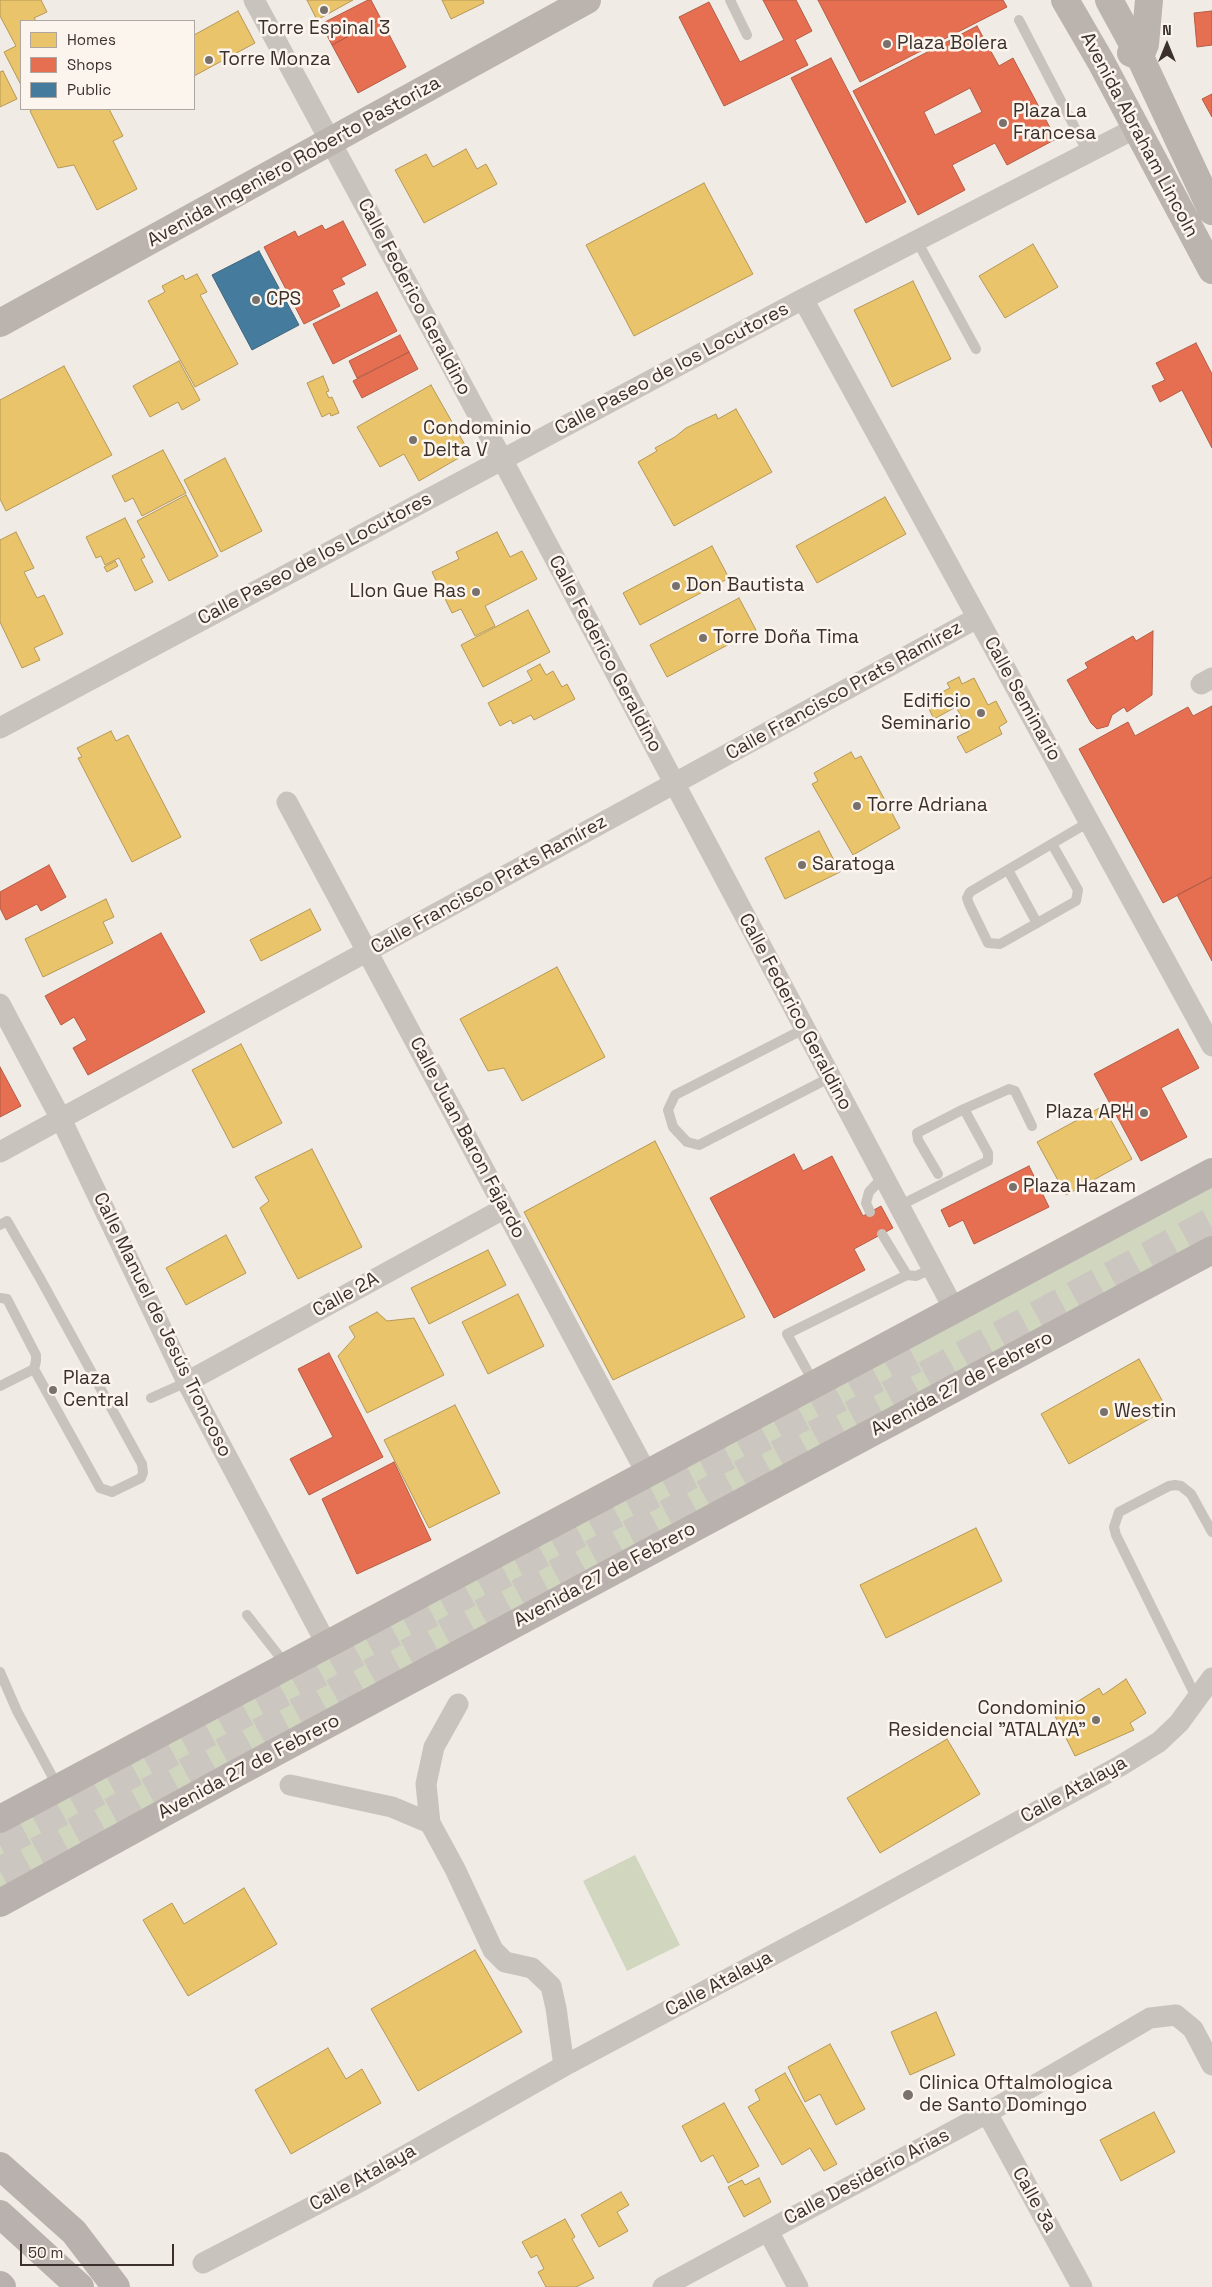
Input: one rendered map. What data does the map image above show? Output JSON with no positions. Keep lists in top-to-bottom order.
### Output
{
  "streets": {
    "main road": ["Avenida Abraham Lincoln", "Avenida Ingeniero Roberto Pastoriza", "Avenida 27 de Febrero"],
    "street": [
      "Calle Federico Geraldino",
      "Calle Paseo de los Locutores",
      "Calle Francisco Prats Ramírez",
      "Calle Seminario",
      "Calle Juan Baron Fajardo",
      "Calle 2A",
      "Calle Manuel de Jesús Troncoso",
      "Calle Atalaya",
      "Calle Desiderio Arias",
      "Calle 3a"
    ]
  },
  "crossings": [
    ["Avenida Abraham Lincoln", "Calle Paseo de los Locutores"],
    ["Avenida Ingeniero Roberto Pastoriza", "Calle Federico Geraldino"],
    ["Calle Federico Geraldino", "Calle Paseo de los Locutores"],
    ["Calle Federico Geraldino", "Calle Francisco Prats Ramírez"],
    ["Calle Paseo de los Locutores", "Calle Seminario"],
    ["Calle Francisco Prats Ramírez", "Calle Seminario"],
    ["Calle Francisco Prats Ramírez", "Calle Juan Baron Fajardo"],
    ["Calle Francisco Prats Ramírez", "Calle Manuel de Jesús Troncoso"],
    ["Calle Juan Baron Fajardo", "Calle 2A"],
    ["Calle 2A", "Calle Manuel de Jesús Troncoso"],
    ["Calle Desiderio Arias", "Calle 3a"]
  ],
  "places": [
    "Torre Espinal 3",
    "Plaza Bolera",
    "Torre Monza",
    "Plaza La Francesa",
    "CPS",
    "Condominio Delta V",
    "Don Bautista",
    "Llon Gue Ras",
    "Torre Doña Tima",
    "Edificio Seminario",
    "Torre Adriana",
    "Saratoga",
    "Plaza APH",
    "Plaza Hazam",
    "Plaza Central",
    "Westin",
    "Condominio Residencial \"ATALAYA\"",
    "Clinica Oftalmologica de Santo Domingo"
  ],
  "legend": ["Homes", "Shops", "Public"],
  "scale_bar": "50 m",
  "north": "top"
}
